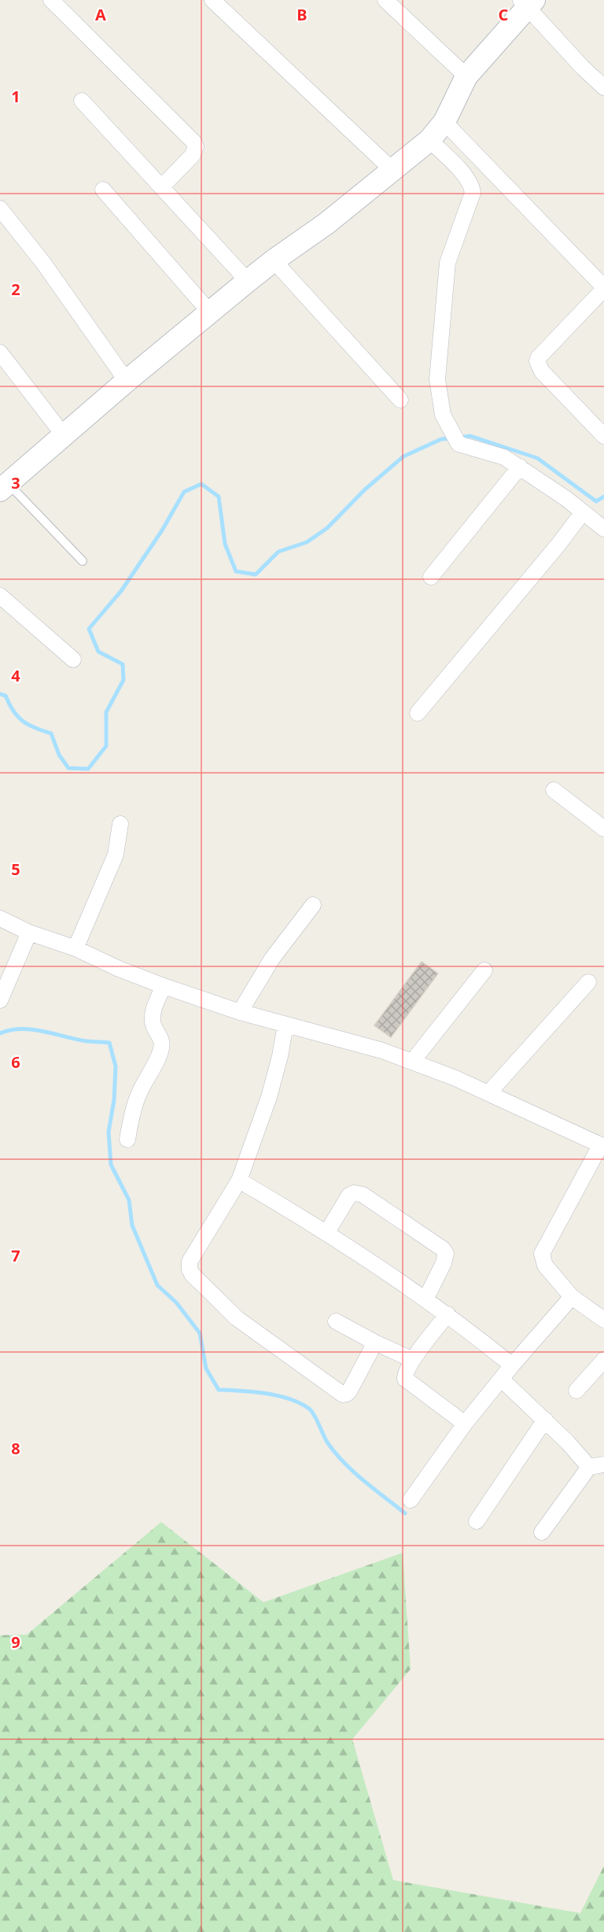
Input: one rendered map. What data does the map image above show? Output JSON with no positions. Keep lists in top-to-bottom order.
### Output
{
  "grid": {
    "columns": ["A", "B", "C"],
    "rows": [
      "1",
      "2",
      "3",
      "4",
      "5",
      "6",
      "7",
      "8",
      "9"
    ]
  }
}
